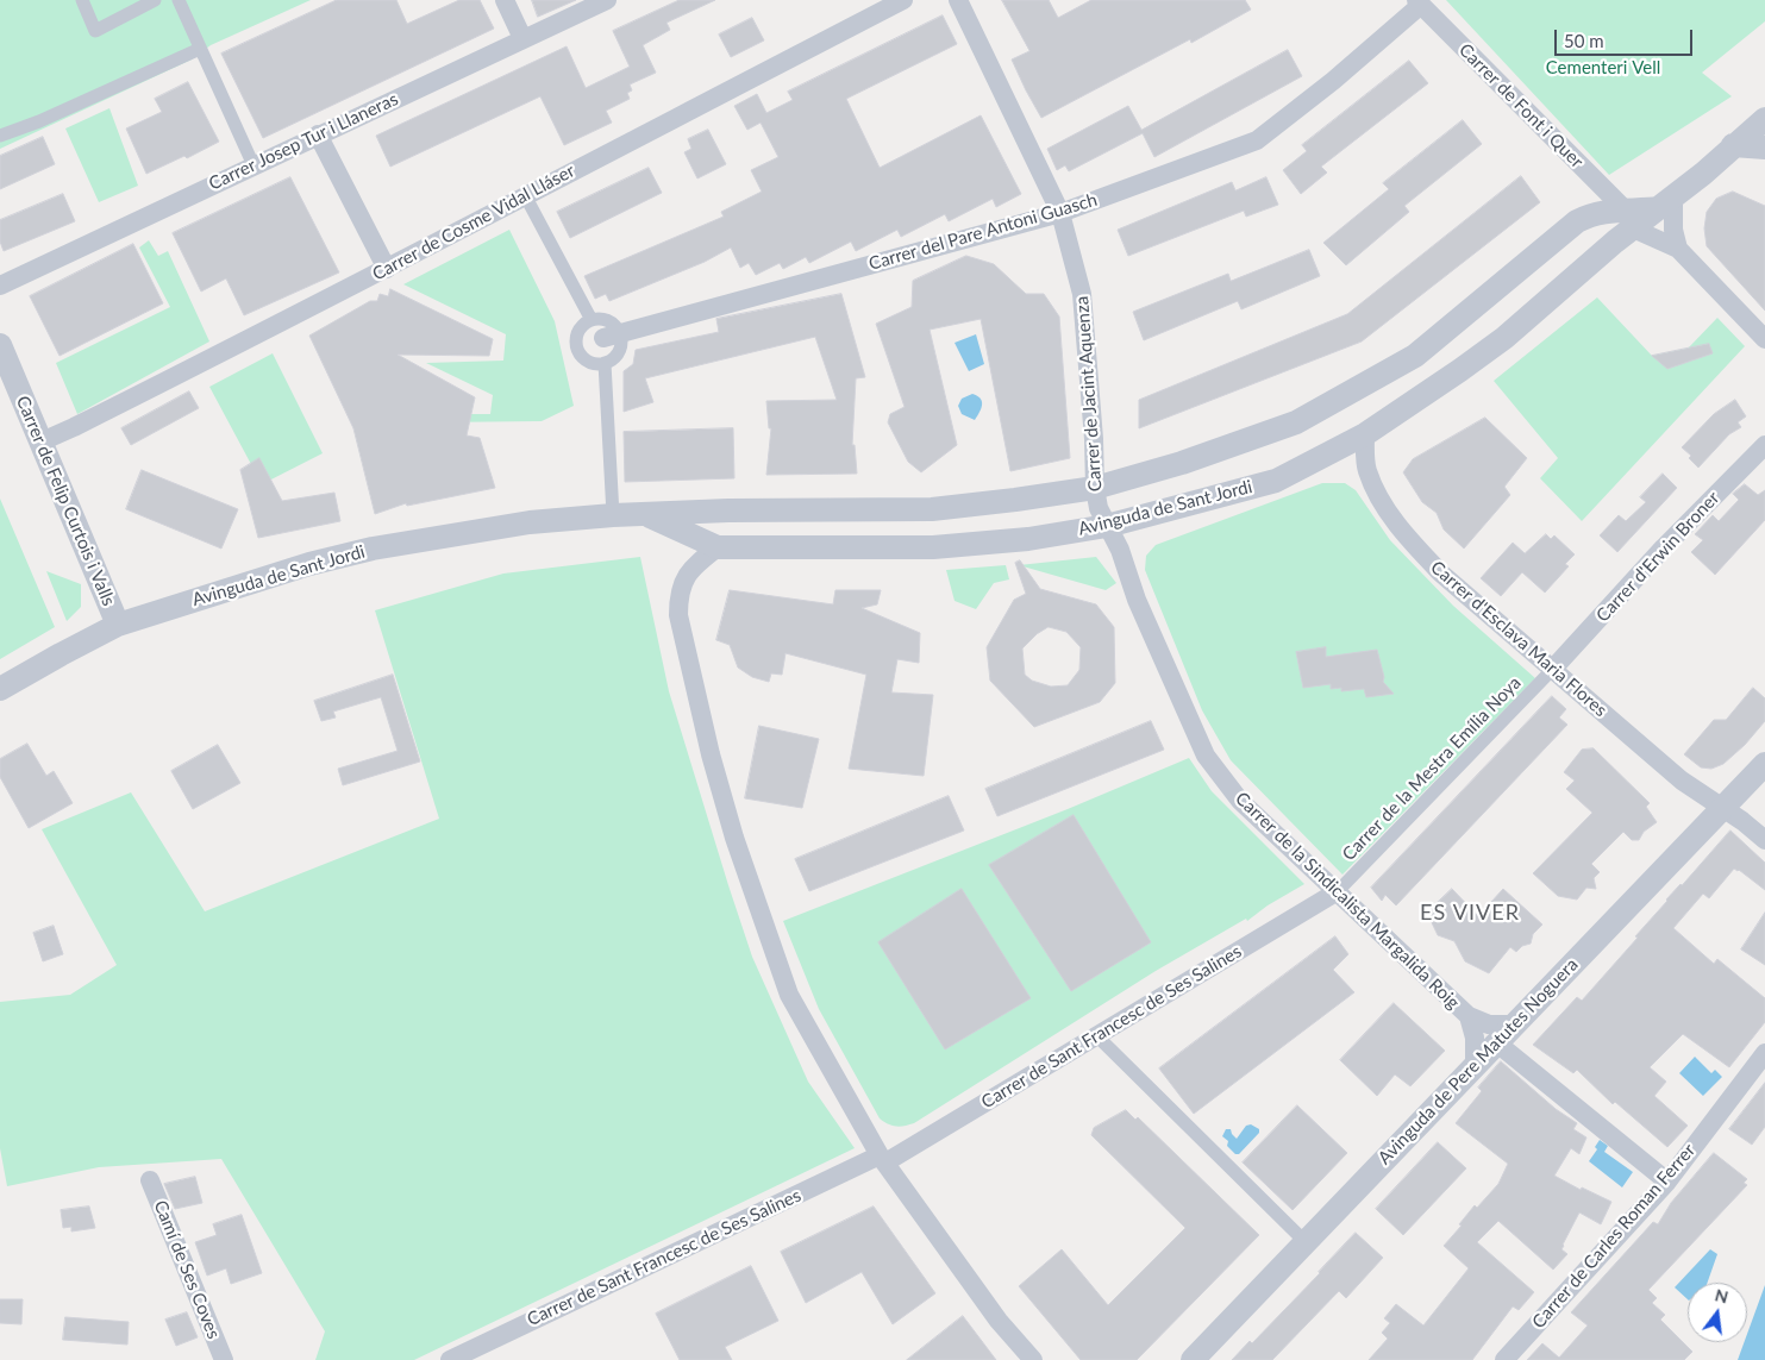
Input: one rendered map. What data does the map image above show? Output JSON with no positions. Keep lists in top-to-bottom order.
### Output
{
  "streets": {
    "street": [
      "Carrer de Font i Quer",
      "Carrer Josep Tur i Llaneras",
      "Carrer de Cosme Vidal Lláser",
      "Carrer del Pare Antoni Guasch",
      "Carrer de Jacint Aquenza",
      "Carrer de Felip Curtois i Valls",
      "Avinguda de Sant Jordi",
      "Carrer d'Erwin Broner",
      "Carrer d'Esclava Maria Flores",
      "Carrer de la Mestra Emília Noya",
      "Carrer de la Sindicalista Margalida Roig",
      "Carrer de Sant Francesc de Ses Salines",
      "Avinguda de Pere Matutes Noguera",
      "Carrer de Carles Roman Ferrer",
      "Camí de Ses Coves"
    ]
  },
  "crossings": [
    ["Carrer de Font i Quer", "Carrer del Pare Antoni Guasch"],
    ["Carrer de Font i Quer", "Avinguda de Sant Jordi"],
    ["Carrer de Cosme Vidal Lláser", "Carrer de Felip Curtois i Valls"],
    ["Carrer del Pare Antoni Guasch", "Carrer de Jacint Aquenza"],
    ["Carrer de Jacint Aquenza", "Avinguda de Sant Jordi"],
    ["Carrer de Jacint Aquenza", "Carrer de la Sindicalista Margalida Roig"],
    ["Carrer de Felip Curtois i Valls", "Avinguda de Sant Jordi"],
    ["Avinguda de Sant Jordi", "Carrer d'Esclava Maria Flores"],
    ["Avinguda de Sant Jordi", "Carrer de la Sindicalista Margalida Roig"],
    ["Carrer d'Erwin Broner", "Carrer d'Esclava Maria Flores"],
    ["Carrer d'Erwin Broner", "Carrer de la Mestra Emília Noya"],
    ["Carrer d'Esclava Maria Flores", "Carrer de la Mestra Emília Noya"],
    ["Carrer d'Esclava Maria Flores", "Avinguda de Pere Matutes Noguera"],
    ["Carrer de la Mestra Emília Noya", "Carrer de la Sindicalista Margalida Roig"],
    ["Carrer de la Mestra Emília Noya", "Carrer de Sant Francesc de Ses Salines"],
    ["Carrer de la Sindicalista Margalida Roig", "Carrer de Sant Francesc de Ses Salines"],
    ["Carrer de la Sindicalista Margalida Roig", "Avinguda de Pere Matutes Noguera"]
  ],
  "districts": ["ES VIVER"],
  "parks": ["Cementeri Vell"],
  "scale_bar": "50 m",
  "north": "top"
}
